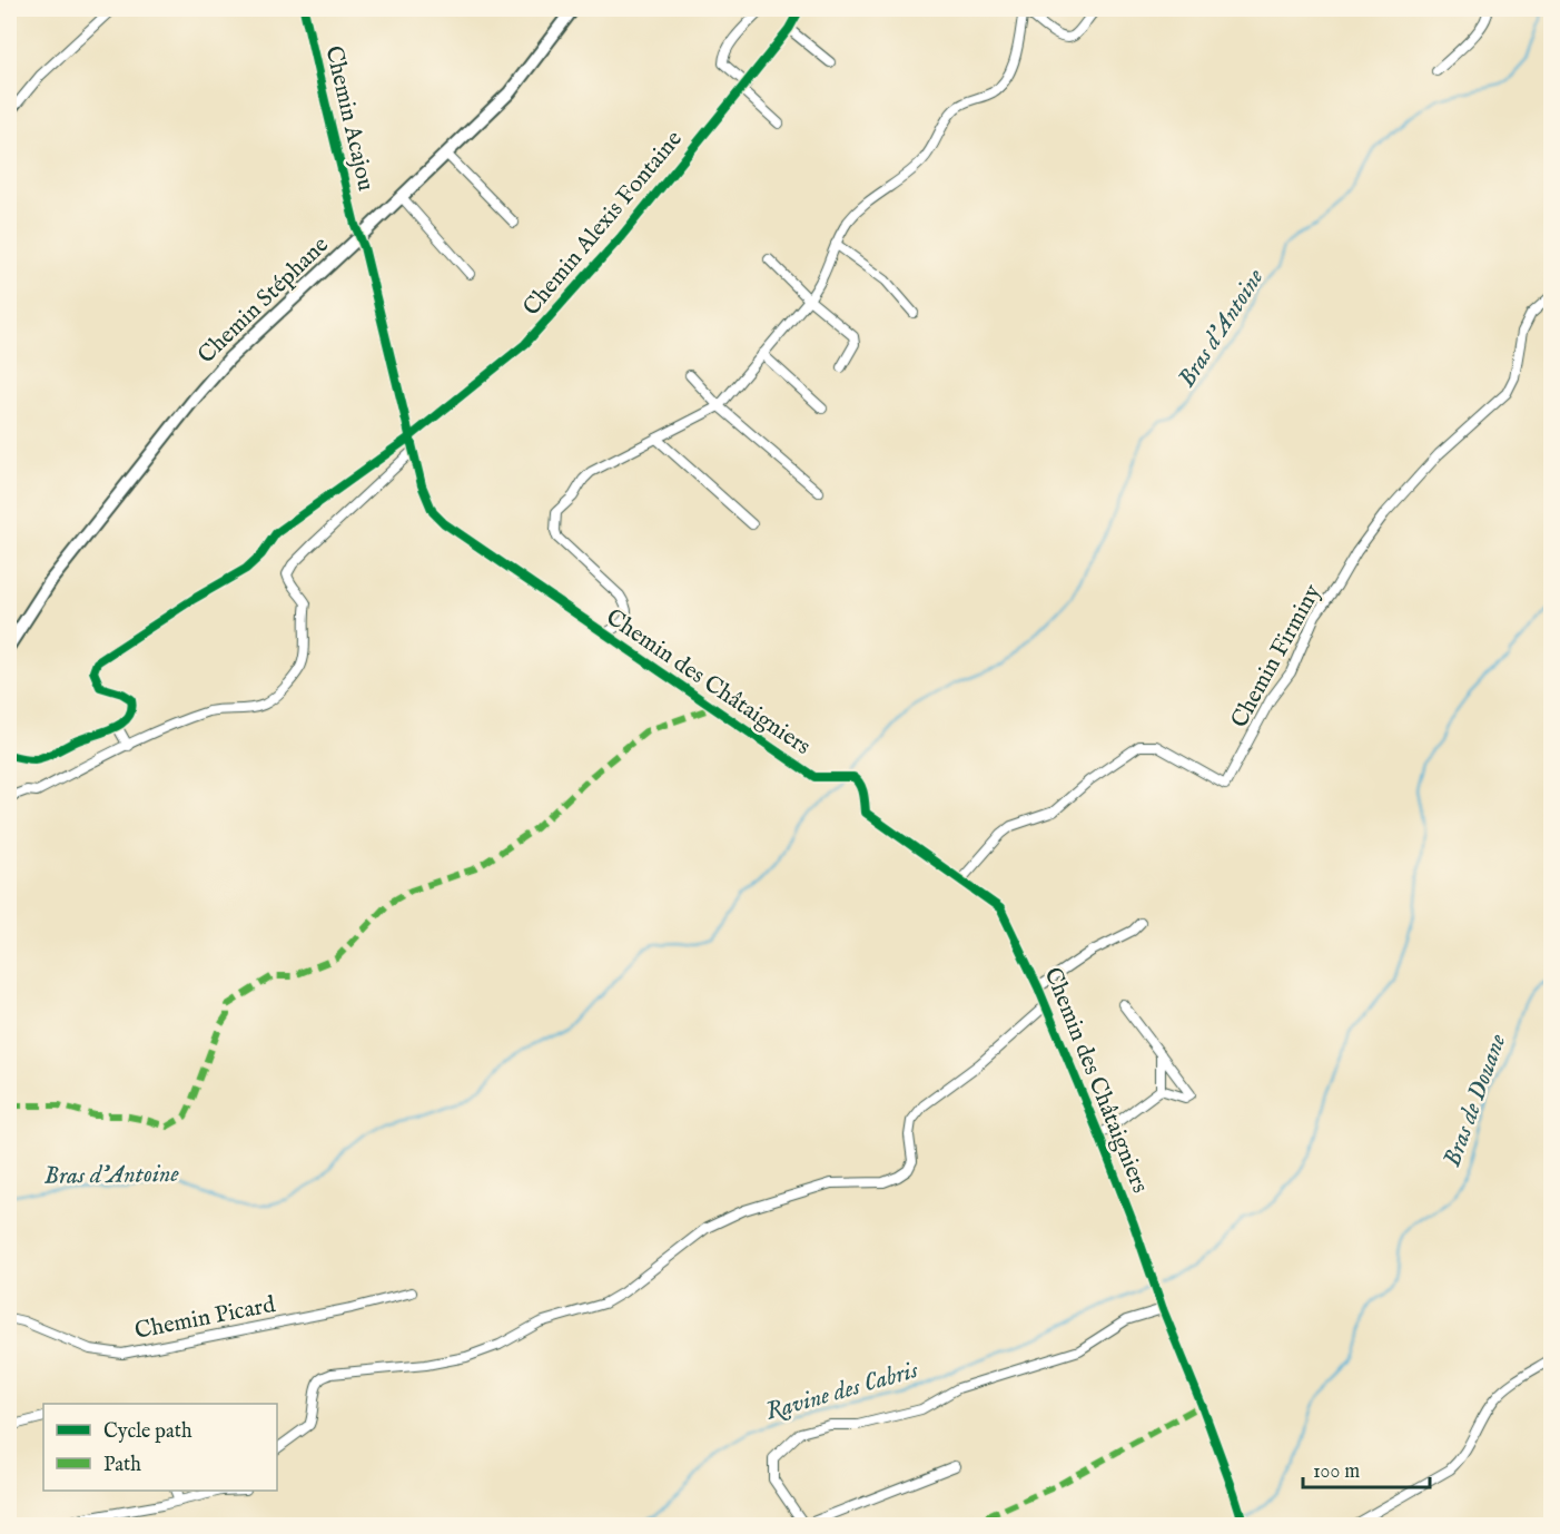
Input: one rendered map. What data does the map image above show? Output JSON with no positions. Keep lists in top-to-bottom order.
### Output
{
  "streets": {
    "main road": ["Chemin Stéphane"],
    "street": [
      "Chemin Acajou",
      "Chemin Alexis Fontaine",
      "Chemin Firminy",
      "Chemin des Châtaigniers",
      "Chemin Picard"
    ]
  },
  "crossings": [
    ["Chemin Acajou", "Chemin Stéphane"],
    ["Chemin Acajou", "Chemin des Châtaigniers"],
    ["Chemin Alexis Fontaine", "Chemin des Châtaigniers"],
    ["Chemin Stéphane", "Chemin des Châtaigniers"],
    ["Chemin Firminy", "Chemin des Châtaigniers"]
  ],
  "water": ["Bras d'Antoine", "Bras de Douane", "Ravine des Cabris"],
  "legend": ["Cycle path", "Path"],
  "scale_bar": "100 m"
}
